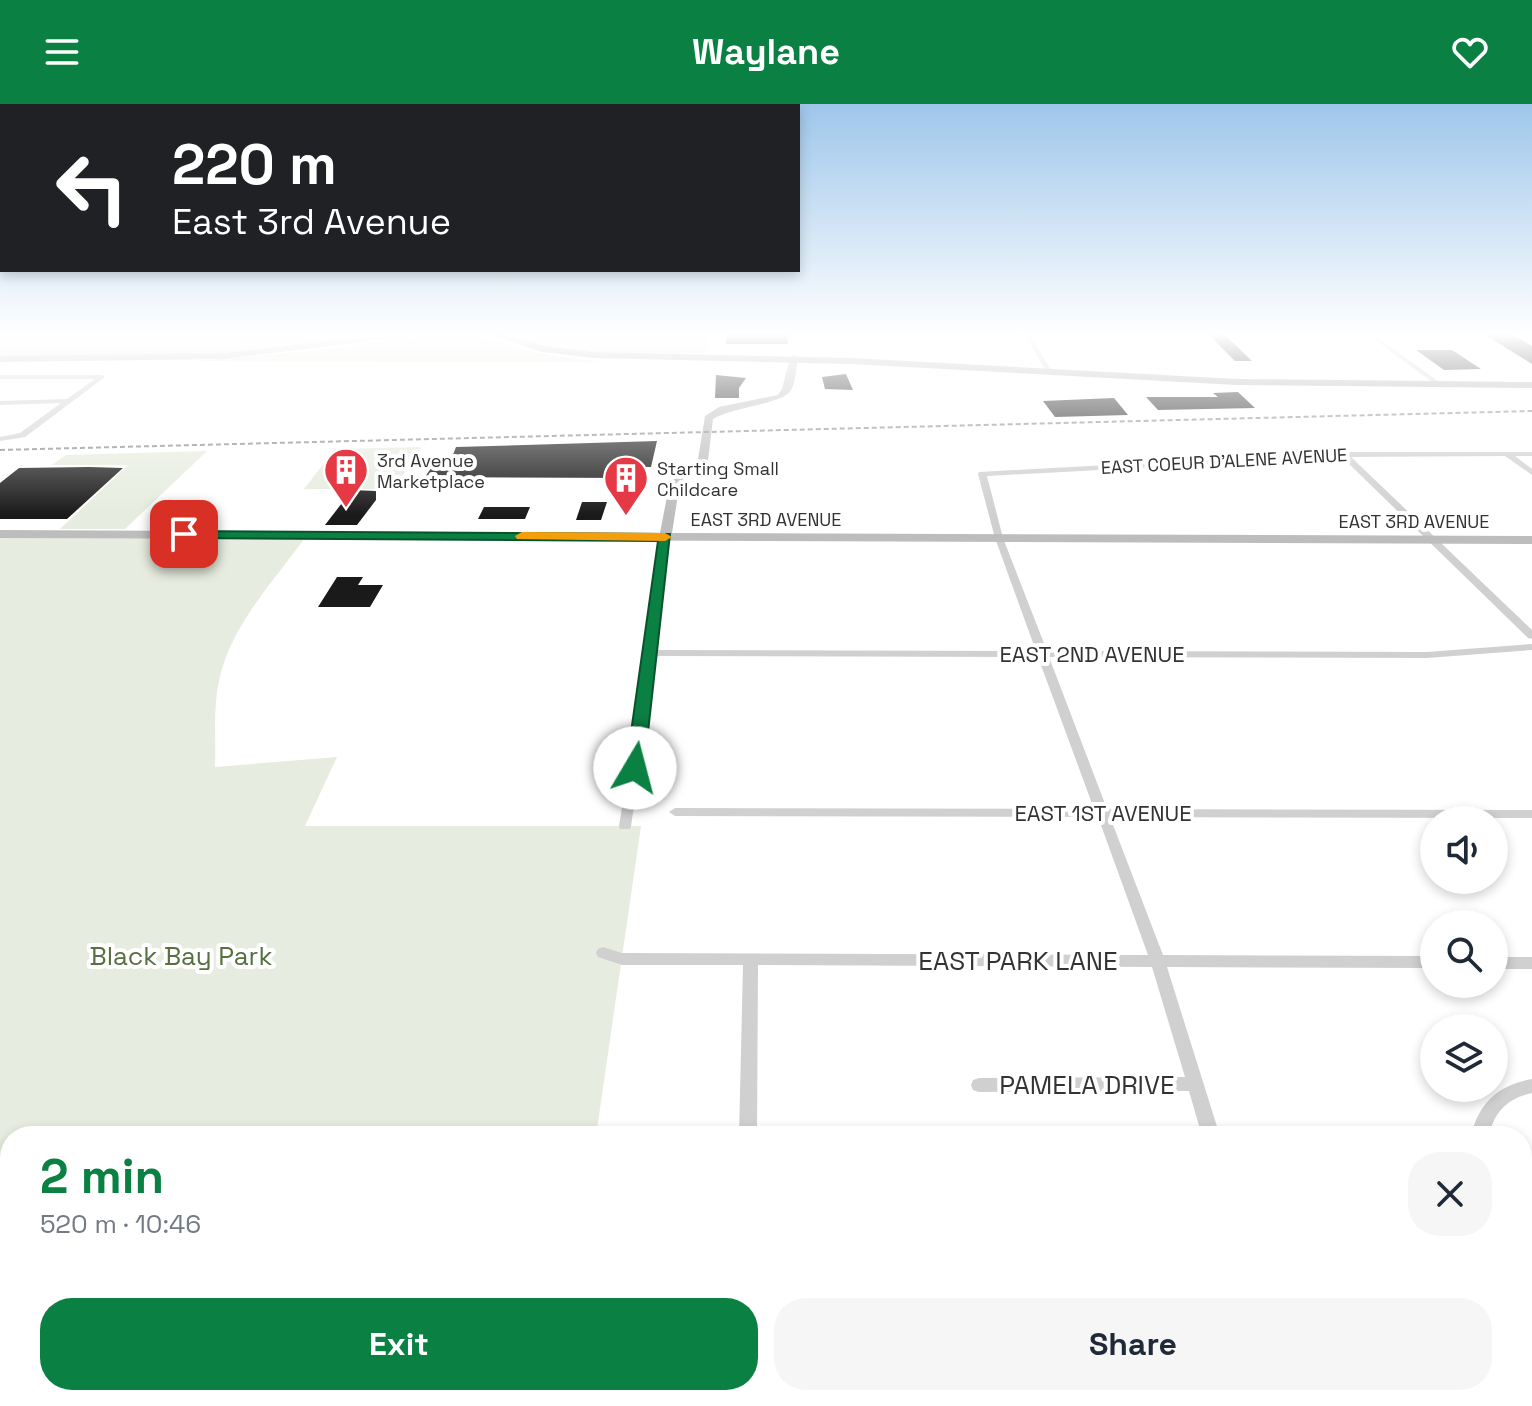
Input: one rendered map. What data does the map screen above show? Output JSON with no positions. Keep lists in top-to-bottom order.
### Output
{
  "streets": {
    "street": [
      "EAST COEUR D'ALENE AVENUE",
      "EAST 3RD AVENUE",
      "EAST 2ND AVENUE",
      "EAST 1ST AVENUE",
      "EAST PARK LANE",
      "PAMELA DRIVE"
    ]
  },
  "crossings": [
    ["EAST COEUR D'ALENE AVENUE", "EAST 3RD AVENUE"]
  ],
  "parks": ["Black Bay Park"],
  "places": {
    "building": ["3rd Avenue Marketplace", "Starting Small Childcare"]
  },
  "page": {
    "header": "Waylane",
    "turn": ["220 m", "East 3rd Avenue"],
    "heading": ["2 min", "520 m · 10:46"],
    "buttons": ["Exit", "Share"]
  }
}
